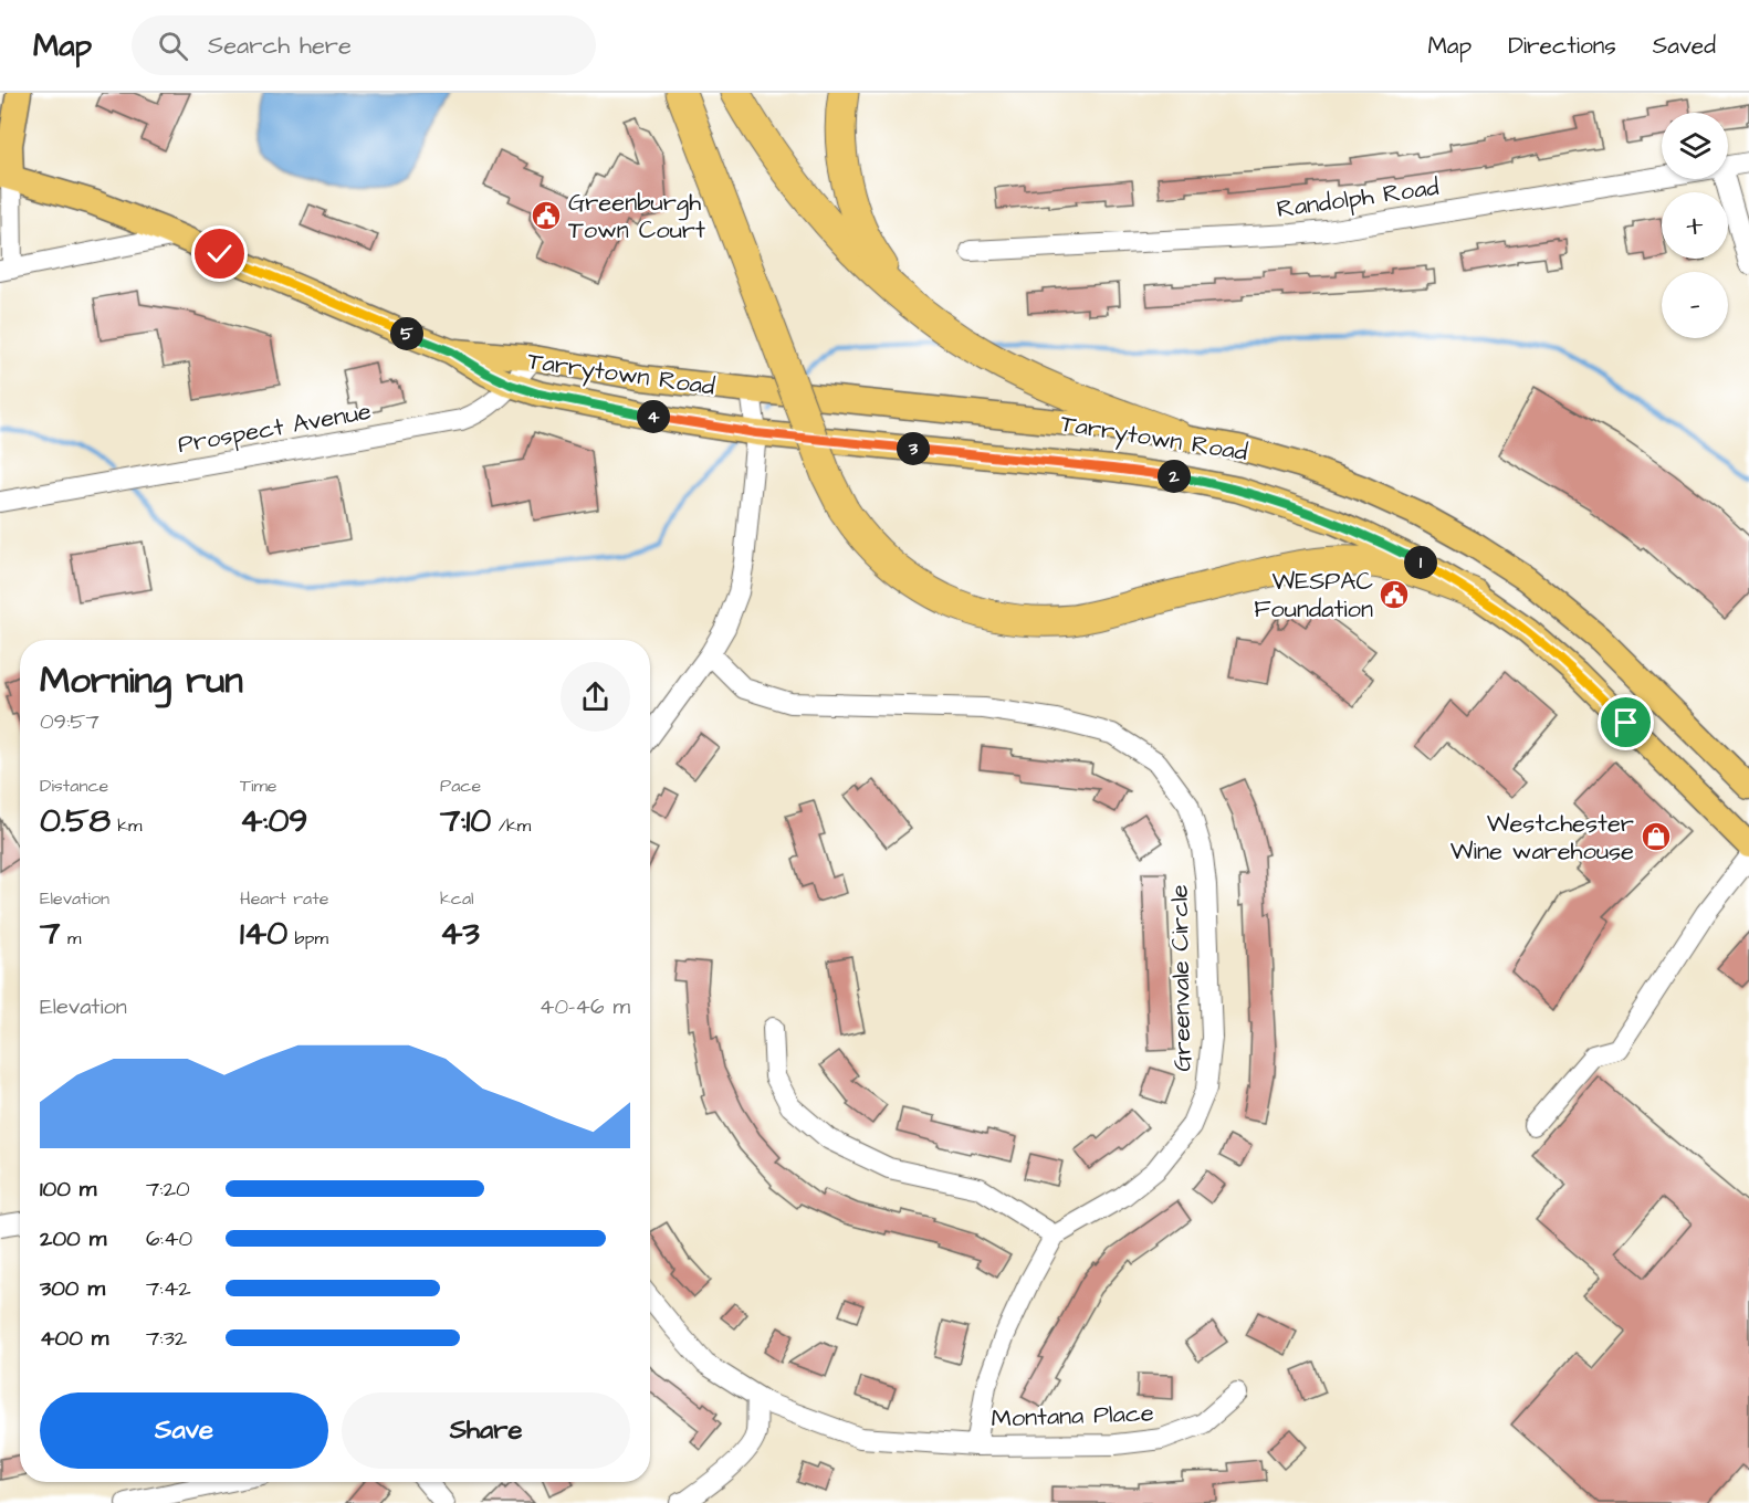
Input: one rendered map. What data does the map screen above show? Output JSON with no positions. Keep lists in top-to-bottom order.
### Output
{
  "streets": {
    "main road": ["Tarrytown Road"],
    "street": [
      "Randolph Road",
      "Prospect Avenue",
      "Greenvale Circle",
      "Montana Place"
    ]
  },
  "crossings": [
    ["Tarrytown Road", "Prospect Avenue"]
  ],
  "places": {
    "public building": ["Greenburgh Town Court", "WESPAC Foundation"],
    "shop": ["Westchester Wine warehouse"]
  },
  "page": {
    "header": "Map",
    "search": "Search here",
    "nav": ["Map", "Directions", "Saved"],
    "map_buttons": ["+", "−"],
    "pins": [
      "5",
      "4",
      "3",
      "2",
      "1"
    ],
    "heading": ["Morning run", "09:57"],
    "stats": [
      ["Distance", "0.58 km"],
      ["Time", "4:09"],
      ["Pace", "7:10 /km"],
      ["Elevation", "7 m"],
      ["Heart rate", "140 bpm"],
      ["kcal", "43"]
    ],
    "chart": ["Elevation", "40–46 m"],
    "list": [
      {
        "name": "100 m",
        "note": "7:20"
      },
      {
        "name": "200 m",
        "note": "6:40"
      },
      {
        "name": "300 m",
        "note": "7:42"
      },
      {
        "name": "400 m",
        "note": "7:32"
      }
    ],
    "buttons": ["Save", "Share"]
  }
}
